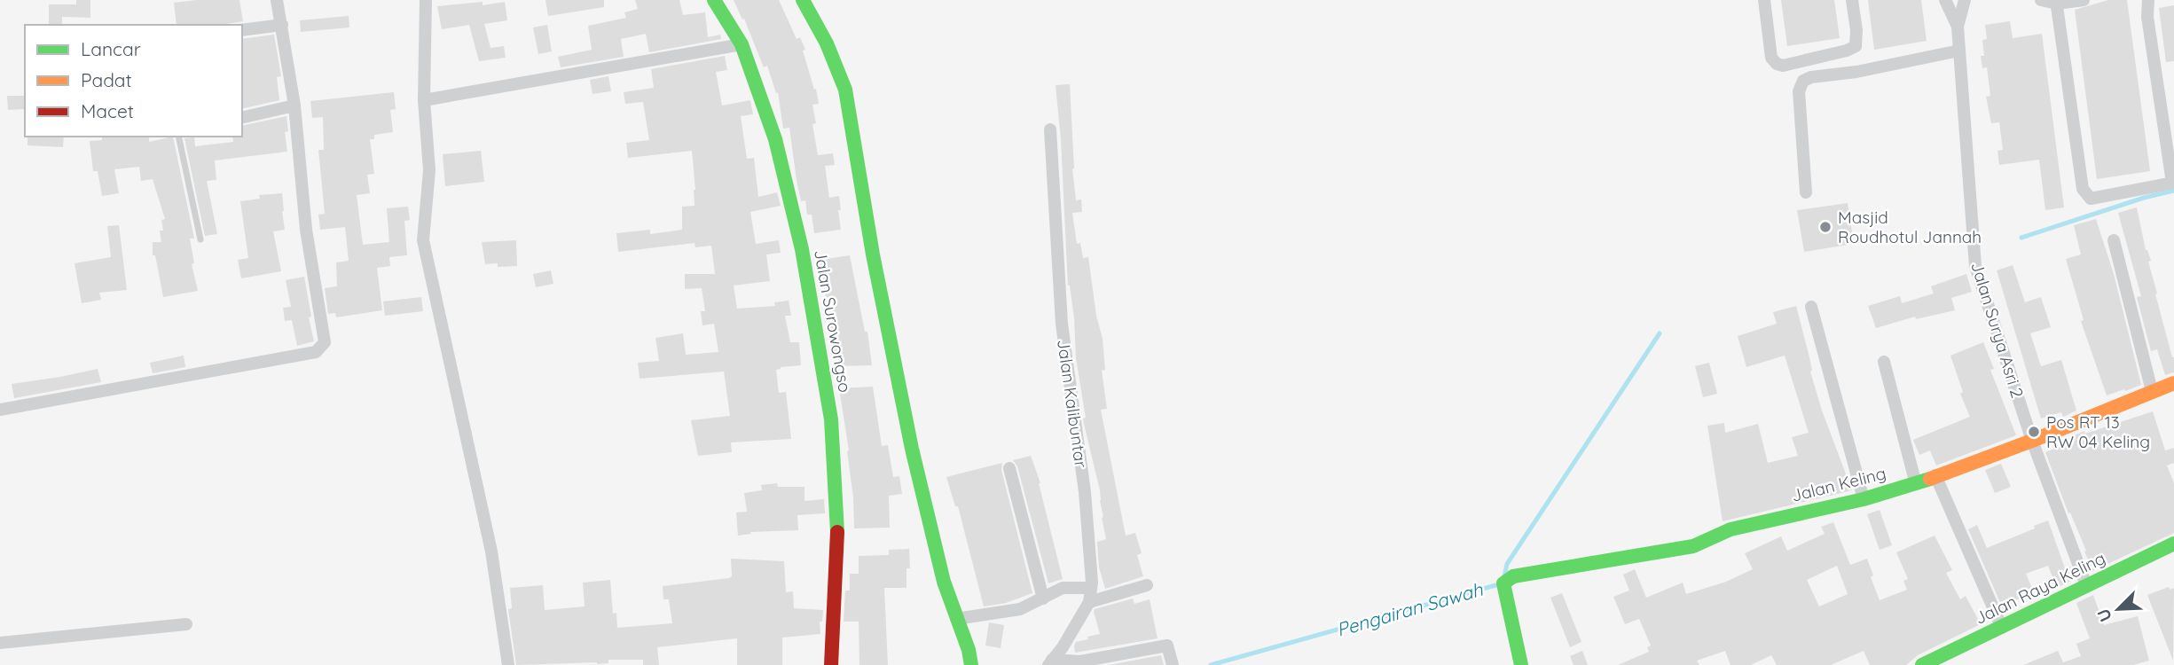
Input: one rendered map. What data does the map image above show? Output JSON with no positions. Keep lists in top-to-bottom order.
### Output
{
  "streets": {
    "street": [
      "Jalan Surowongso",
      "Jalan Surya Asri 2",
      "Jalan Kalibuntar",
      "Jalan Keling",
      "Jalan Raya Keling"
    ]
  },
  "crossings": [
    ["Jalan Surya Asri 2", "Jalan Keling"],
    ["Jalan Surya Asri 2", "Jalan Raya Keling"]
  ],
  "water": ["Pengairan Sawah"],
  "places": ["Masjid Roudhotul Jannah", "Pos RT 13 RW 04 Keling"],
  "legend": ["Lancar", "Padat", "Macet"],
  "north": "bottom left"
}
